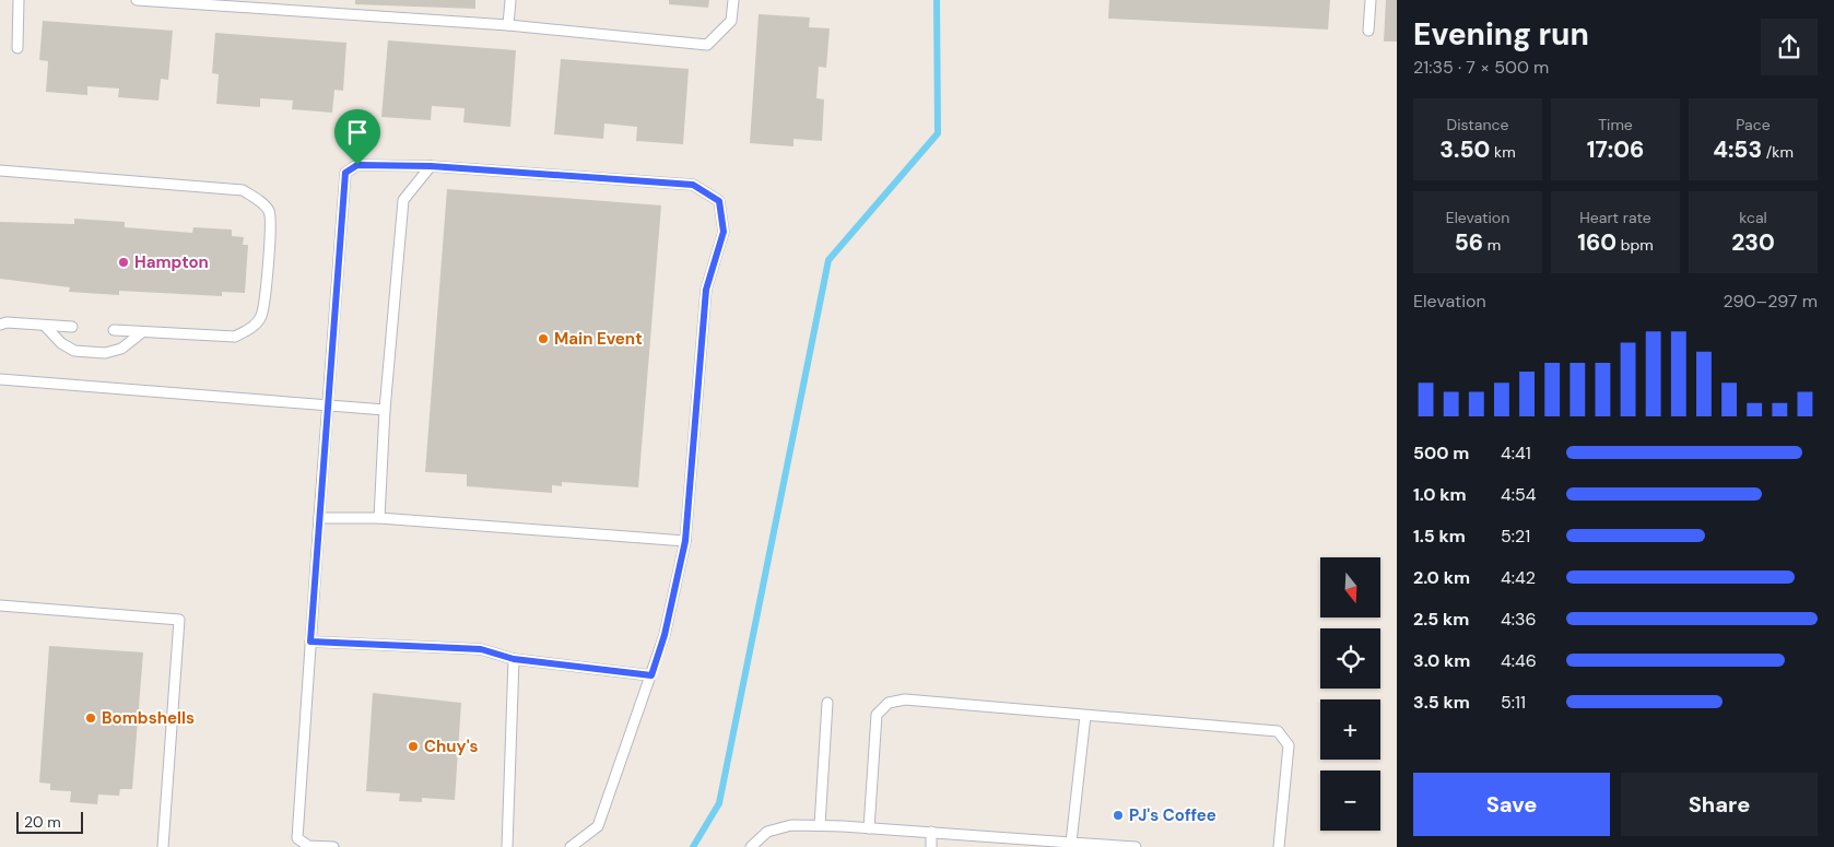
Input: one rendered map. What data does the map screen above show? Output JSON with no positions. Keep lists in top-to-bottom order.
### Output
{
  "places": [
    "Hampton",
    "Main Event",
    "Bombshells",
    "Chuy's",
    "PJ's Coffee"
  ],
  "scale_bar": "20 m",
  "north": "bottom",
  "page": {
    "heading": ["Evening run", "21:35 · 7 × 500 m"],
    "stats": [
      ["Distance", "3.50 km"],
      ["Time", "17:06"],
      ["Pace", "4:53 /km"],
      ["Elevation", "56 m"],
      ["Heart rate", "160 bpm"],
      ["kcal", "230"]
    ],
    "chart": ["Elevation", "290–297 m"],
    "list": [
      {
        "name": "500 m",
        "note": "4:41"
      },
      {
        "name": "1.0 km",
        "note": "4:54"
      },
      {
        "name": "1.5 km",
        "note": "5:21"
      },
      {
        "name": "2.0 km",
        "note": "4:42"
      },
      {
        "name": "2.5 km",
        "note": "4:36"
      },
      {
        "name": "3.0 km",
        "note": "4:46"
      },
      {
        "name": "3.5 km",
        "note": "5:11"
      }
    ],
    "map_buttons": ["+", "−"],
    "buttons": ["Save", "Share"],
    "scale": "20 m"
  }
}
